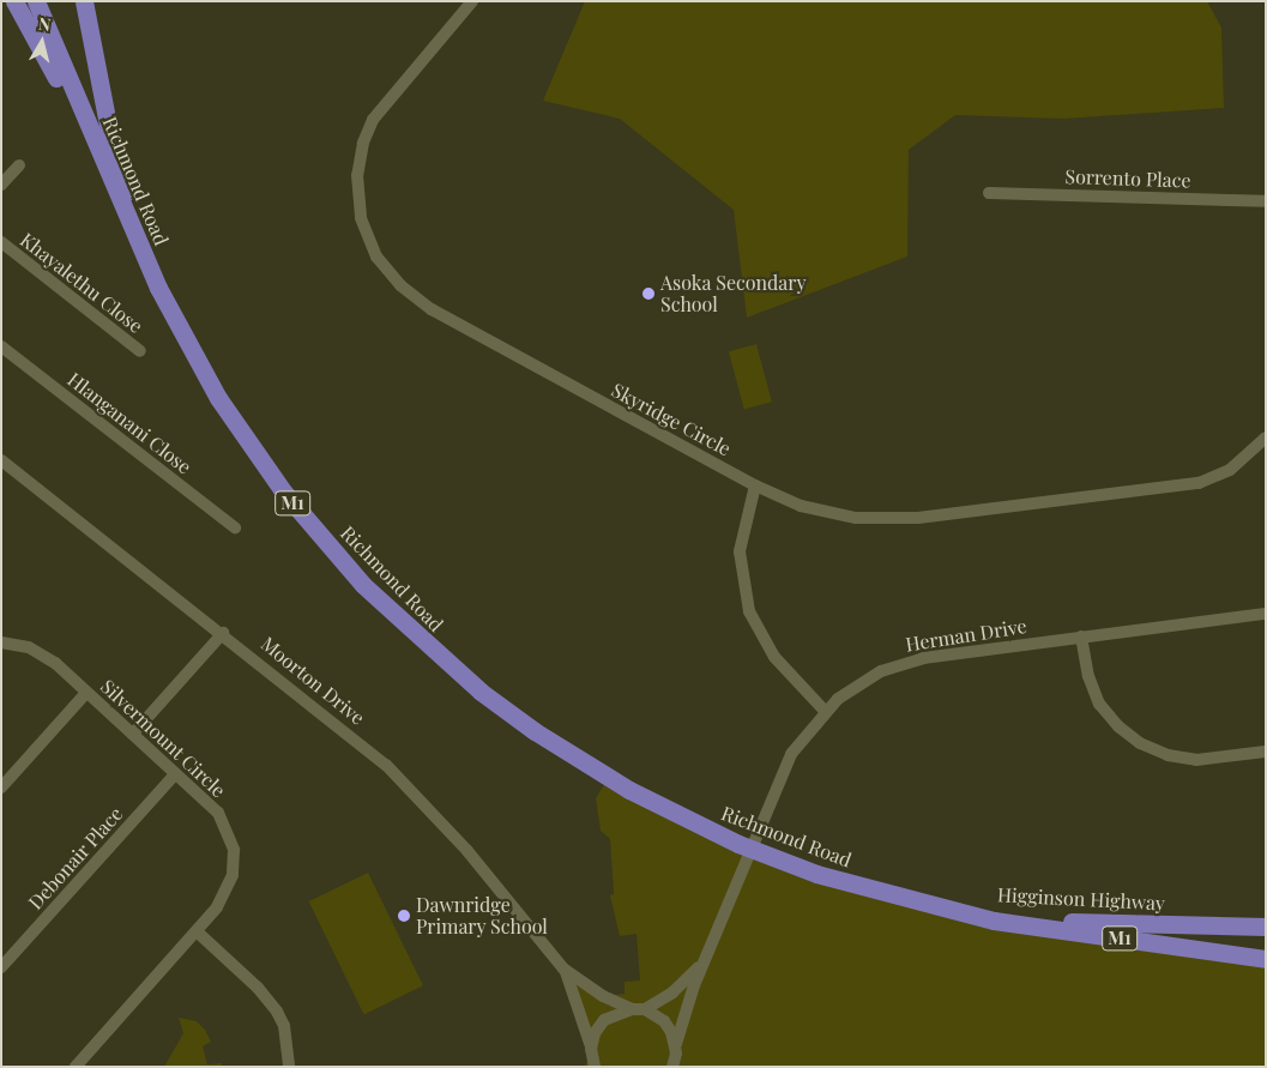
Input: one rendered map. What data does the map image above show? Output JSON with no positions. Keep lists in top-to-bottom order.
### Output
{
  "streets": {
    "highway": ["Richmond Road", "M1", "Higginson Highway"],
    "street": [
      "Sorrento Place",
      "Khayalethu Close",
      "Skyridge Circle",
      "Hlanganani Close",
      "Herman Drive",
      "Moorton Drive",
      "Silvermount Circle",
      "Debonair Place"
    ]
  },
  "crossings": [
    ["Richmond Road", "Higginson Highway"],
    ["Herman Drive", "Moorton Drive"],
    ["Silvermount Circle", "Debonair Place"]
  ],
  "places": ["Asoka Secondary School", "Dawnridge Primary School"],
  "north": "top"
}
